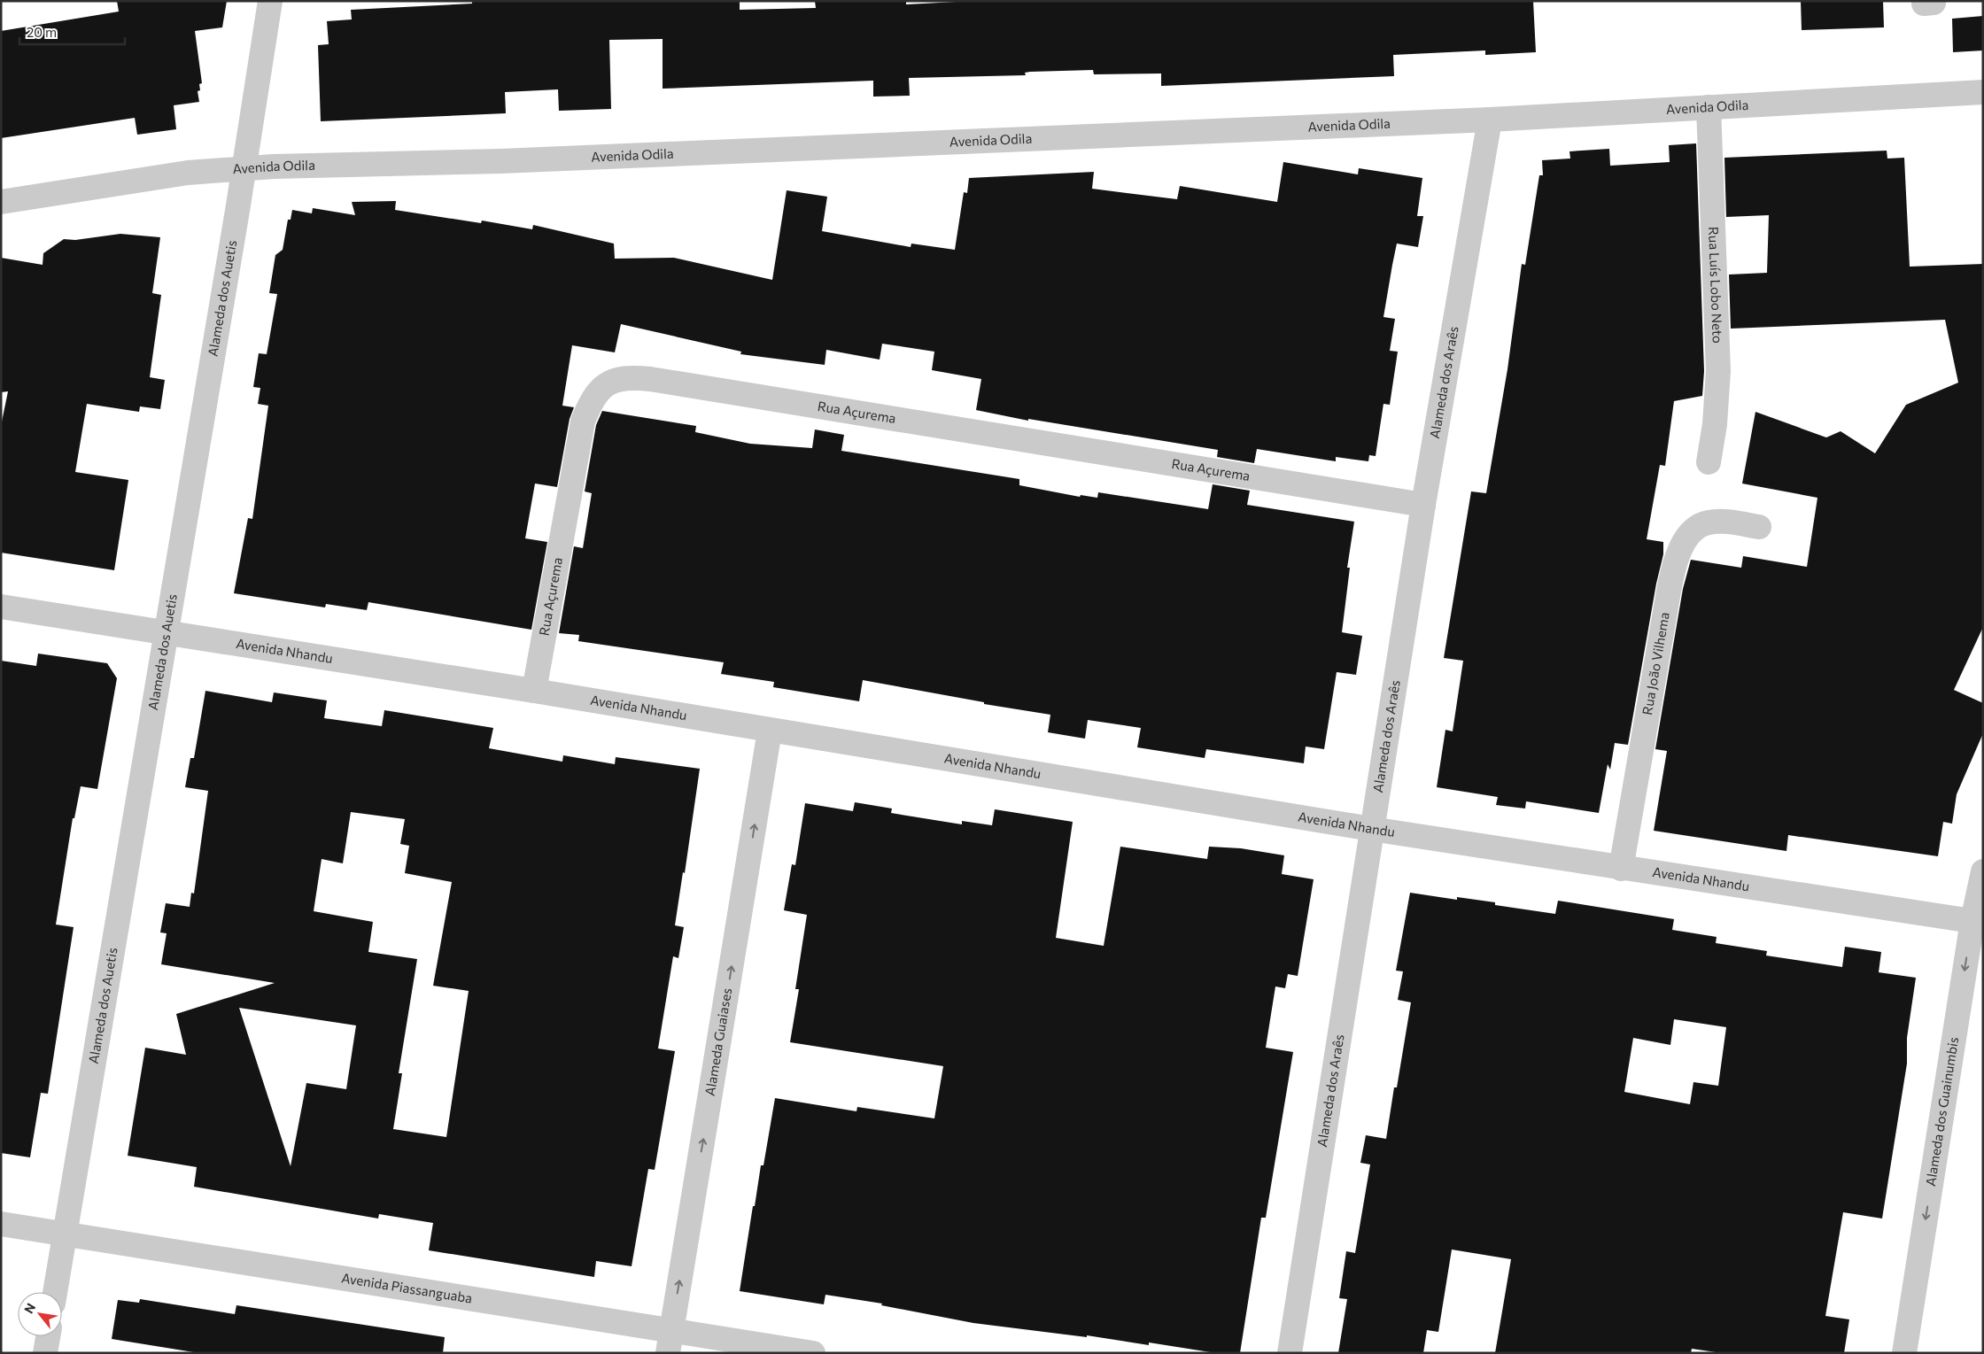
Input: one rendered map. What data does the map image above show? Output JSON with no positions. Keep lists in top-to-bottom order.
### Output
{
  "streets": {
    "street": [
      "Avenida Odila",
      "Rua Luís Lobo Neto",
      "Alameda dos Auetis",
      "Alameda dos Araês",
      "Rua Açurema",
      "Avenida Nhandu",
      "Rua João Vilhema",
      "Alameda Guaiases",
      "Alameda dos Guainumbis",
      "Avenida Piassanguaba"
    ]
  },
  "crossings": [
    ["Avenida Odila", "Rua Luís Lobo Neto"],
    ["Avenida Odila", "Alameda dos Auetis"],
    ["Avenida Odila", "Alameda dos Araês"],
    ["Alameda dos Auetis", "Avenida Nhandu"],
    ["Alameda dos Auetis", "Avenida Piassanguaba"],
    ["Alameda dos Araês", "Rua Açurema"],
    ["Alameda dos Araês", "Avenida Nhandu"],
    ["Rua Açurema", "Avenida Nhandu"],
    ["Avenida Nhandu", "Rua João Vilhema"],
    ["Avenida Nhandu", "Alameda Guaiases"],
    ["Avenida Nhandu", "Alameda dos Guainumbis"],
    ["Alameda Guaiases", "Avenida Piassanguaba"]
  ],
  "one_way": ["Alameda Guaiases", "Alameda dos Guainumbis"],
  "scale_bar": "20 m",
  "north": "top left"
}
